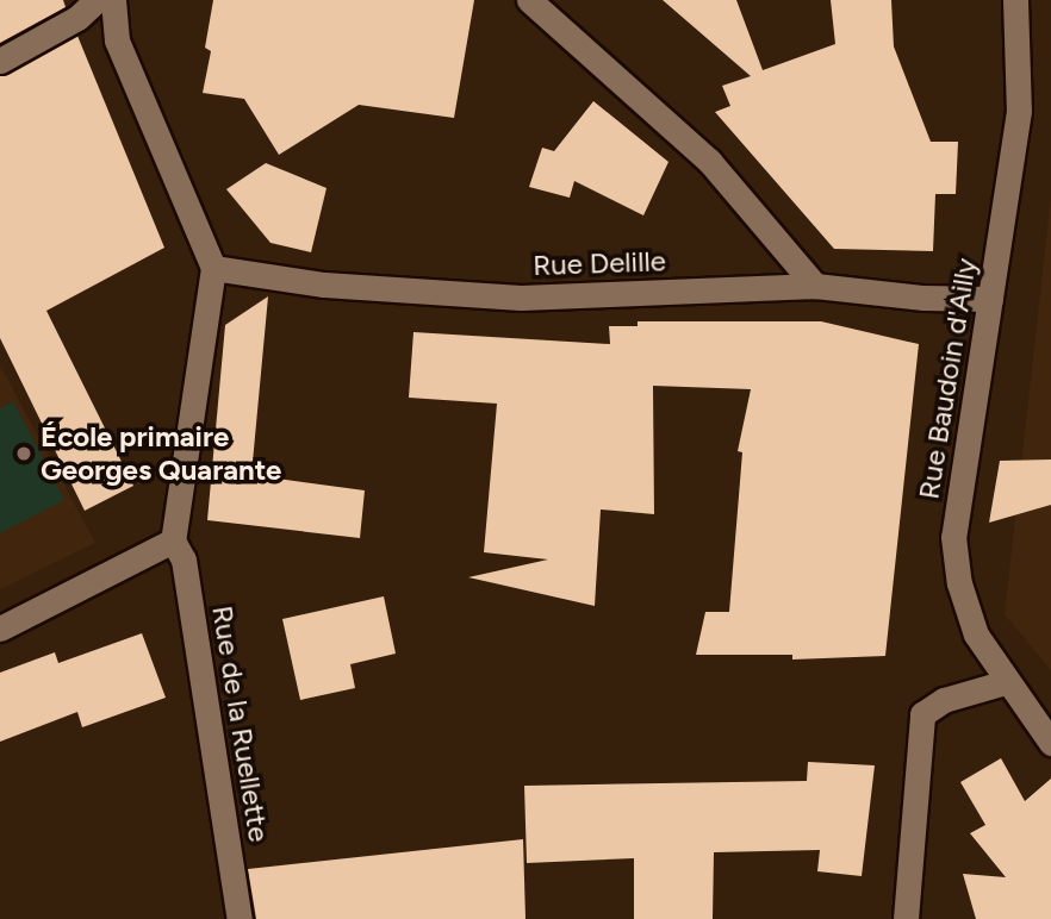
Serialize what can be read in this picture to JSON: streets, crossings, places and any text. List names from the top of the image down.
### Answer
{
  "streets": {
    "street": ["Rue Delille", "Rue Baudoin d'Ailly", "Rue de la Ruellette"]
  },
  "crossings": [
    ["Rue Delille", "Rue Baudoin d'Ailly"]
  ],
  "places": ["École primaire Georges Quarante"]
}
